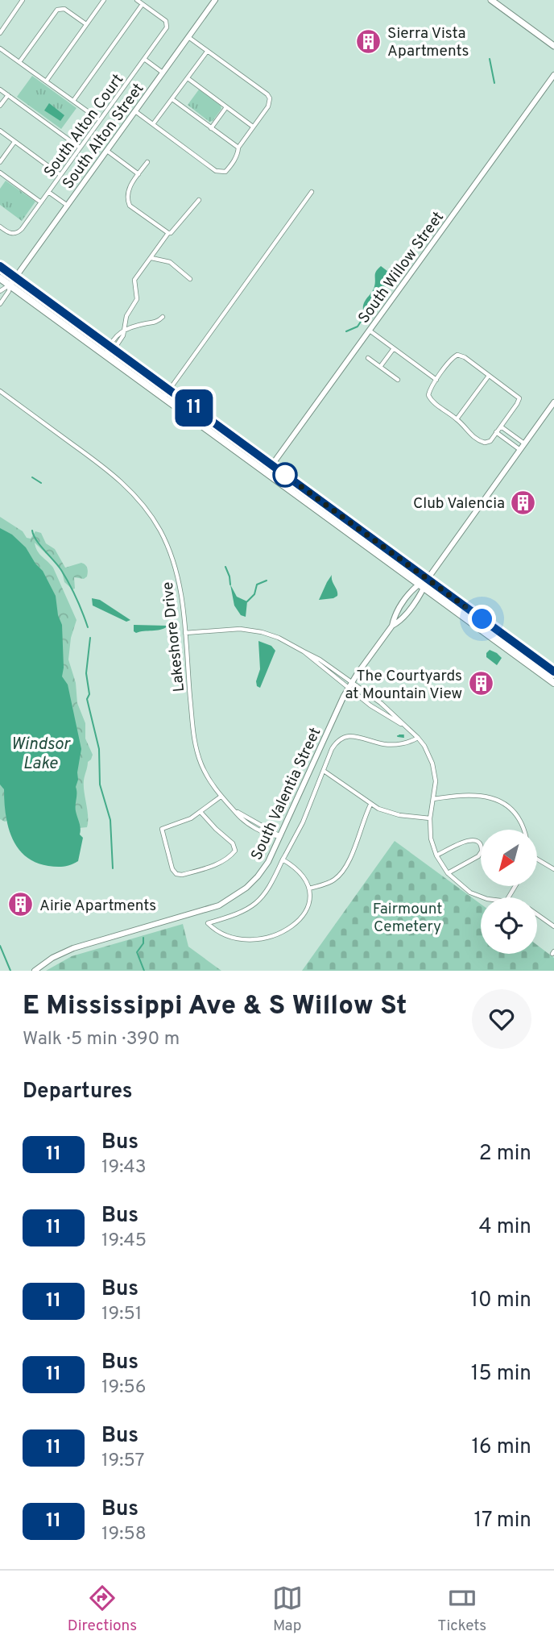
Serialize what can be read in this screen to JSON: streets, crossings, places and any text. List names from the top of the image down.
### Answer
{
  "streets": {
    "street": [
      "South Alton Court",
      "South Alton Street",
      "South Willow Street",
      "Lakeshore Drive",
      "South Valentia Street"
    ]
  },
  "crossings": [
    ["Lakeshore Drive", "South Valentia Street"]
  ],
  "water": ["Windsor Lake"],
  "parks": ["Fairmount Cemetery"],
  "places": {
    "building": [
      "Sierra Vista Apartments",
      "Club Valencia",
      "The Courtyards at Mountain View",
      "Airie Apartments"
    ]
  },
  "lines": ["bus line 11"],
  "north": "bottom left",
  "page": {
    "on_map": "11",
    "heading": [
      ["E Mississippi Ave & S Willow St", "Walk · 5 min · 390 m"],
      "Departures"
    ],
    "list": [
      {
        "mark": "11",
        "name": "Bus",
        "note": "19:43",
        "value": "2 min"
      },
      {
        "mark": "11",
        "name": "Bus",
        "note": "19:45",
        "value": "4 min"
      },
      {
        "mark": "11",
        "name": "Bus",
        "note": "19:51",
        "value": "10 min"
      },
      {
        "mark": "11",
        "name": "Bus",
        "note": "19:56",
        "value": "15 min"
      },
      {
        "mark": "11",
        "name": "Bus",
        "note": "19:57",
        "value": "16 min"
      },
      {
        "mark": "11",
        "name": "Bus",
        "note": "19:58",
        "value": "17 min"
      }
    ],
    "tabs": ["Directions", "Map", "Tickets"]
  }
}
